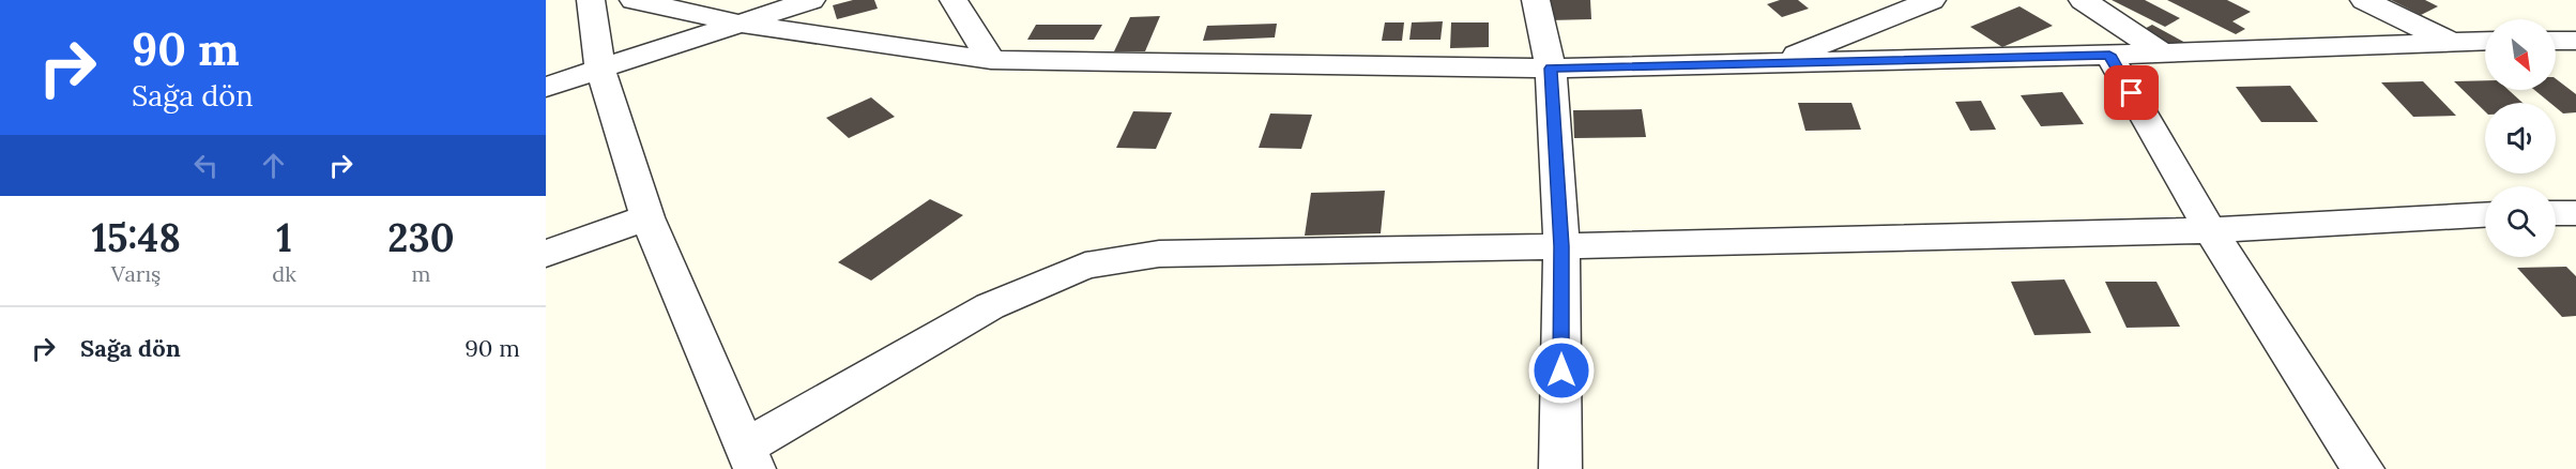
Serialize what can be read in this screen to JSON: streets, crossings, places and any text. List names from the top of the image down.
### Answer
{
  "north": "bottom right",
  "page": {
    "turn": ["90 m", "Sağa dön"],
    "eta": [
      "15:48",
      "Varış",
      "1",
      "dk",
      "230",
      "m"
    ],
    "list": [
      {
        "name": "Sağa dön",
        "value": "90 m"
      }
    ]
  }
}
